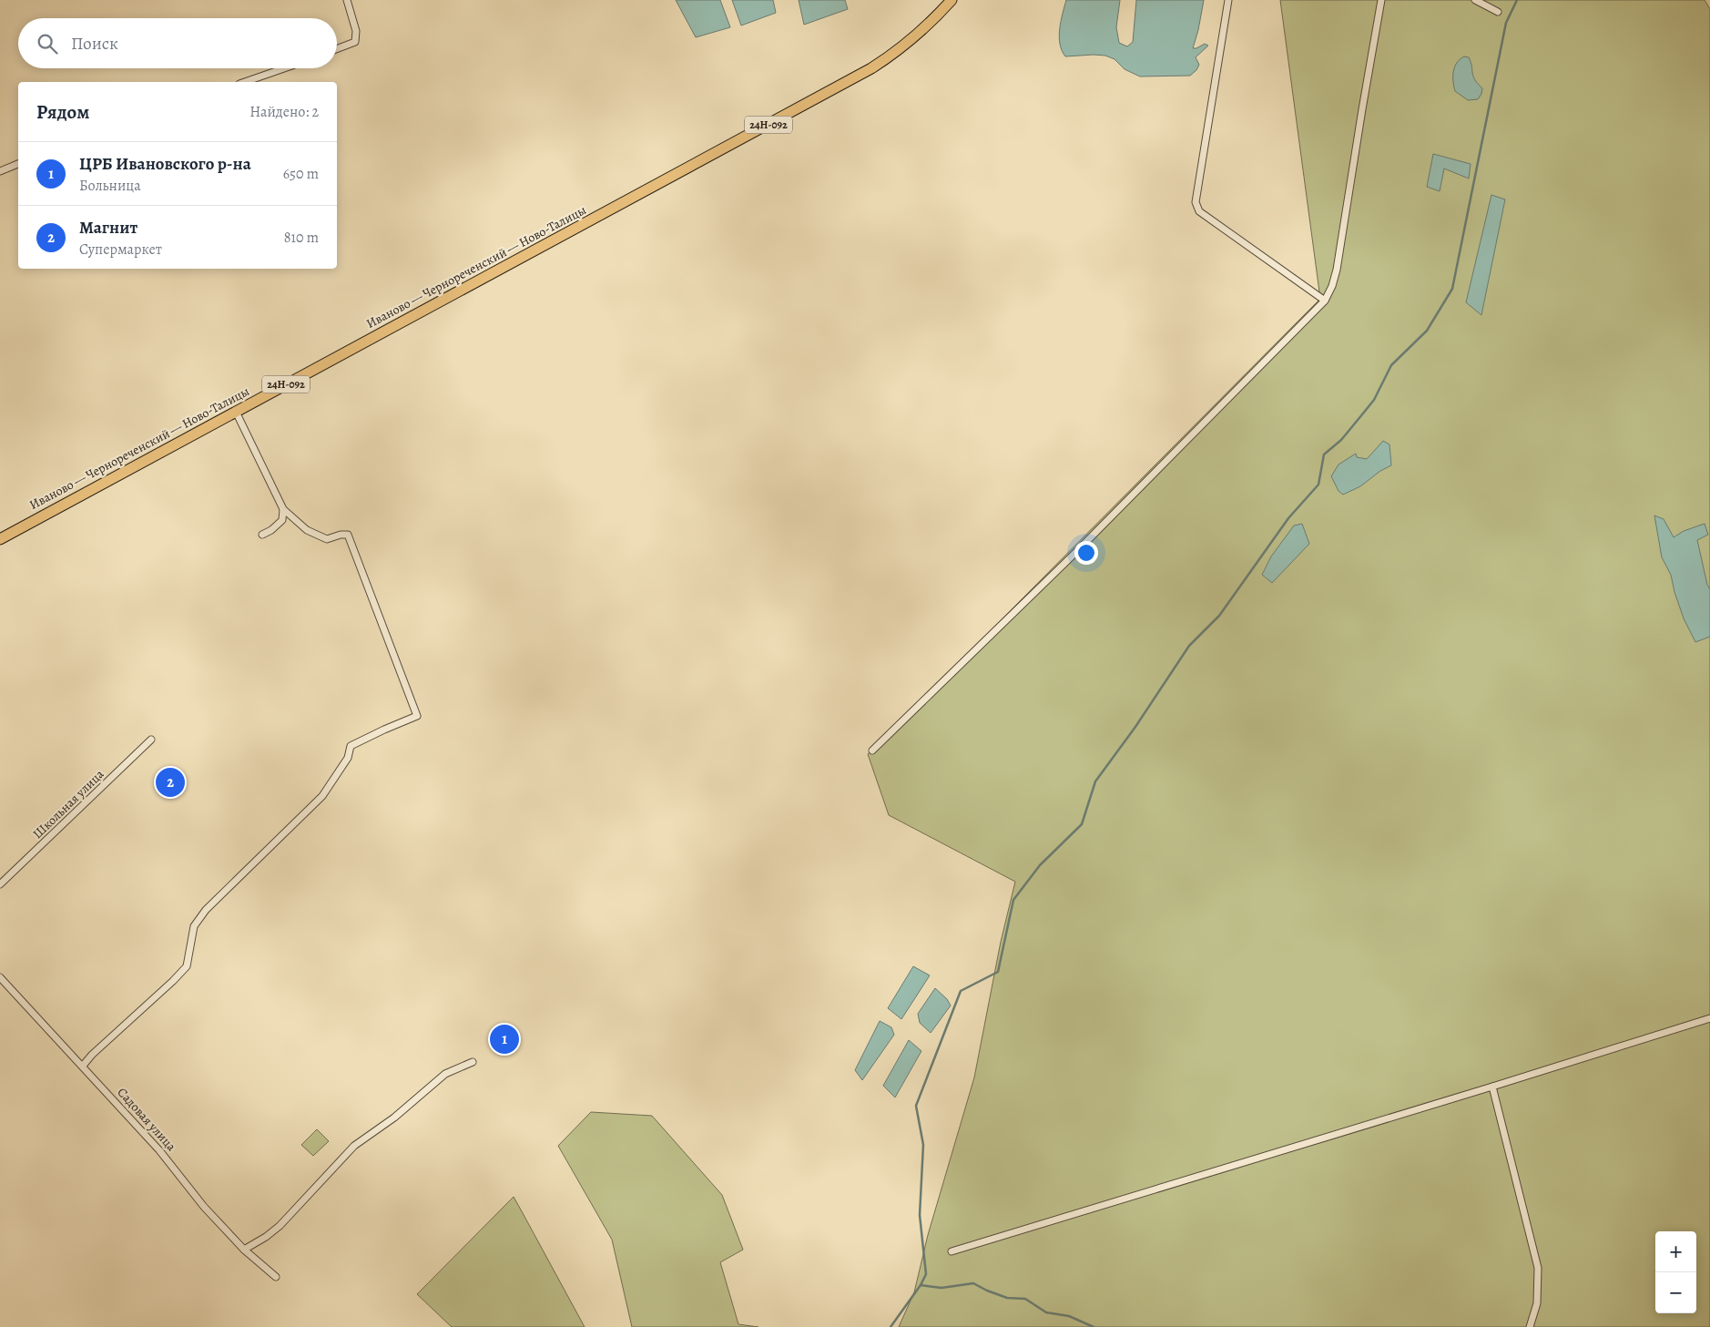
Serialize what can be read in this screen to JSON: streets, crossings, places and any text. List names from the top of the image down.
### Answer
{
  "streets": {
    "main road": ["24Н-092", "Иваново — Чернореченский — Ново-Талицы"],
    "street": ["Школьная улица", "Садовая улица"]
  },
  "page": {
    "search": "Поиск",
    "heading": ["Рядом", "Найдено: 2"],
    "list": [
      {
        "mark": "1",
        "name": "ЦРБ Ивановского р-на",
        "note": "Больница",
        "value": "650 m"
      },
      {
        "mark": "2",
        "name": "Магнит",
        "note": "Супермаркет",
        "value": "810 m"
      }
    ],
    "pins": ["2", "1"],
    "map_buttons": ["+", "−"]
  }
}
